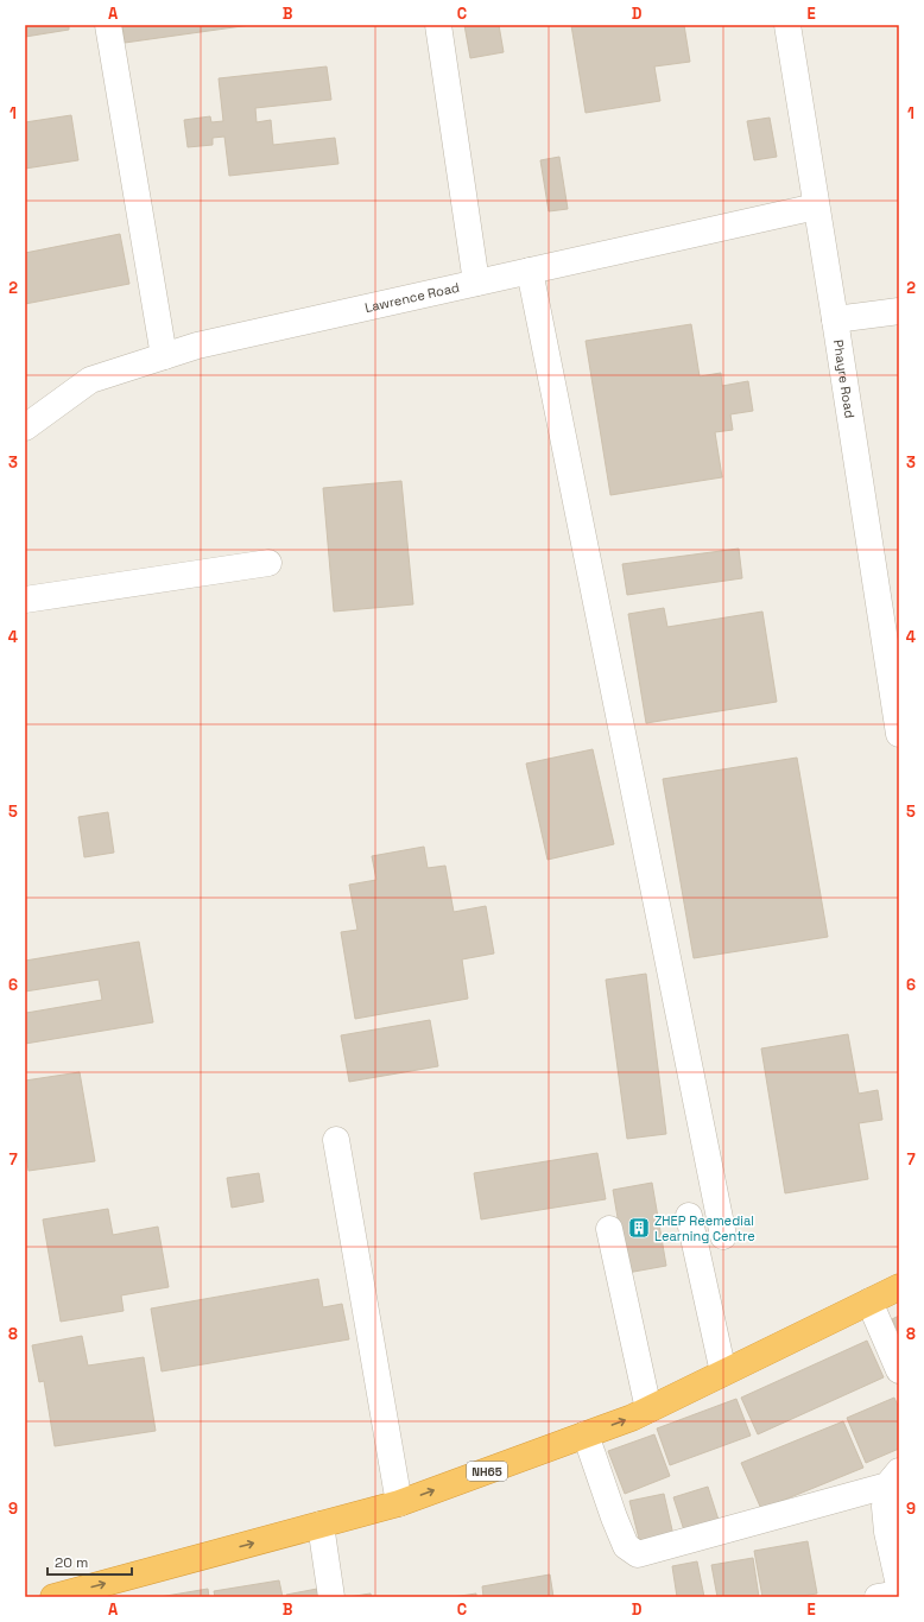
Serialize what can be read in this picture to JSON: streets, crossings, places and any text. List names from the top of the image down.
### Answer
{
  "streets": {
    "highway": ["NH65"],
    "street": ["Lawrence Road", "Phayre Road"]
  },
  "crossings": [
    ["Lawrence Road", "Phayre Road"]
  ],
  "places": {
    "building": ["ZHEP Reemedial Learning Centre"]
  },
  "scale_bar": "20 m",
  "grid": {
    "columns": [
      "A",
      "B",
      "C",
      "D",
      "E"
    ],
    "rows": [
      "1",
      "2",
      "3",
      "4",
      "5",
      "6",
      "7",
      "8",
      "9"
    ]
  }
}
